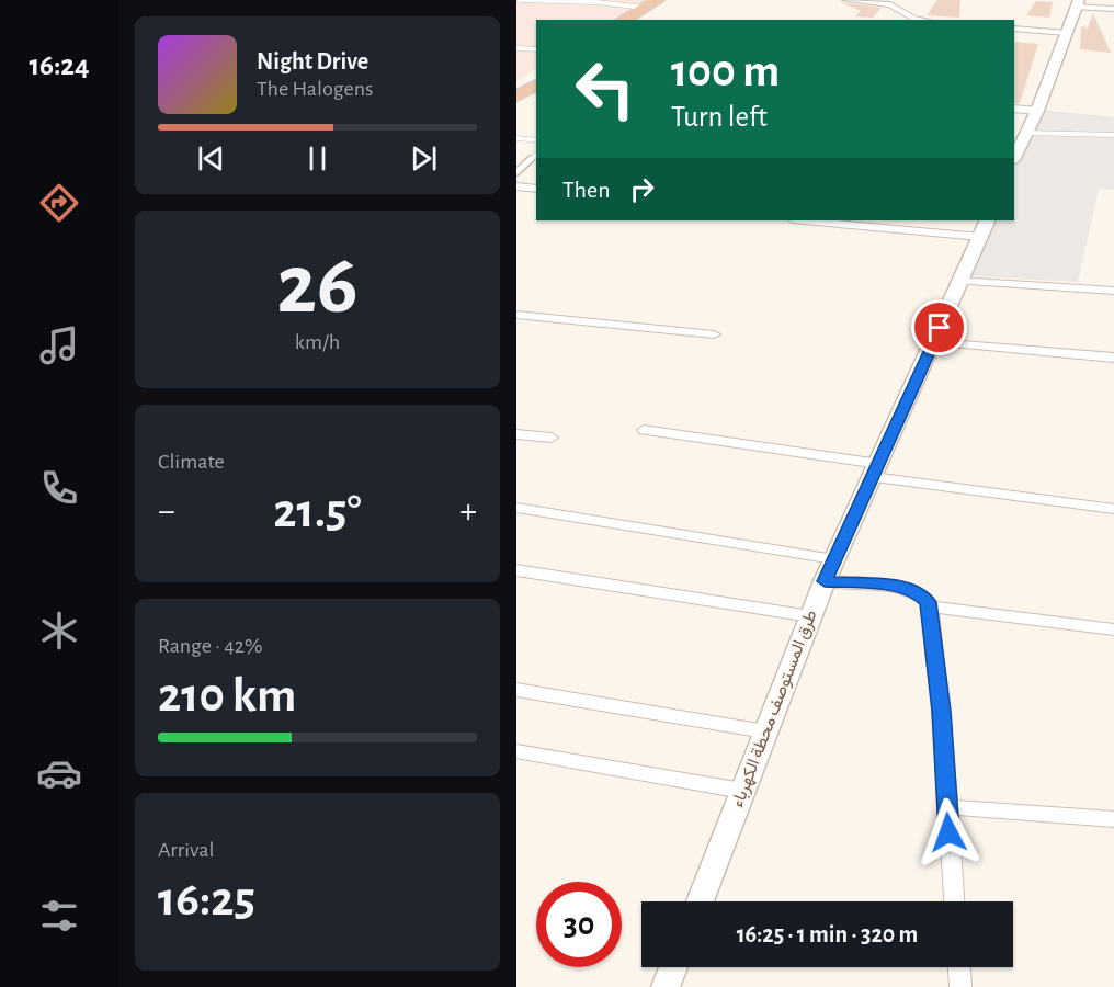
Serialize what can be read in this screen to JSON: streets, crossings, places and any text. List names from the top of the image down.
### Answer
{
  "streets": {
    "street": ["طرق المستوصف محطة الكهرباء"]
  },
  "page": {
    "tabs": "16:24",
    "turn": ["100 m", "Turn left"],
    "song": ["Night Drive", "The Halogens"],
    "then": "Then",
    "tile": [
      ["26", "km/h"],
      "Climate",
      ["Range · 42%", "210 km"],
      ["Arrival", "16:25"]
    ],
    "heat": ["−", "21.5°", "+"],
    "limit": "30",
    "trip": "16:25 · 1 min · 320 m"
  }
}
